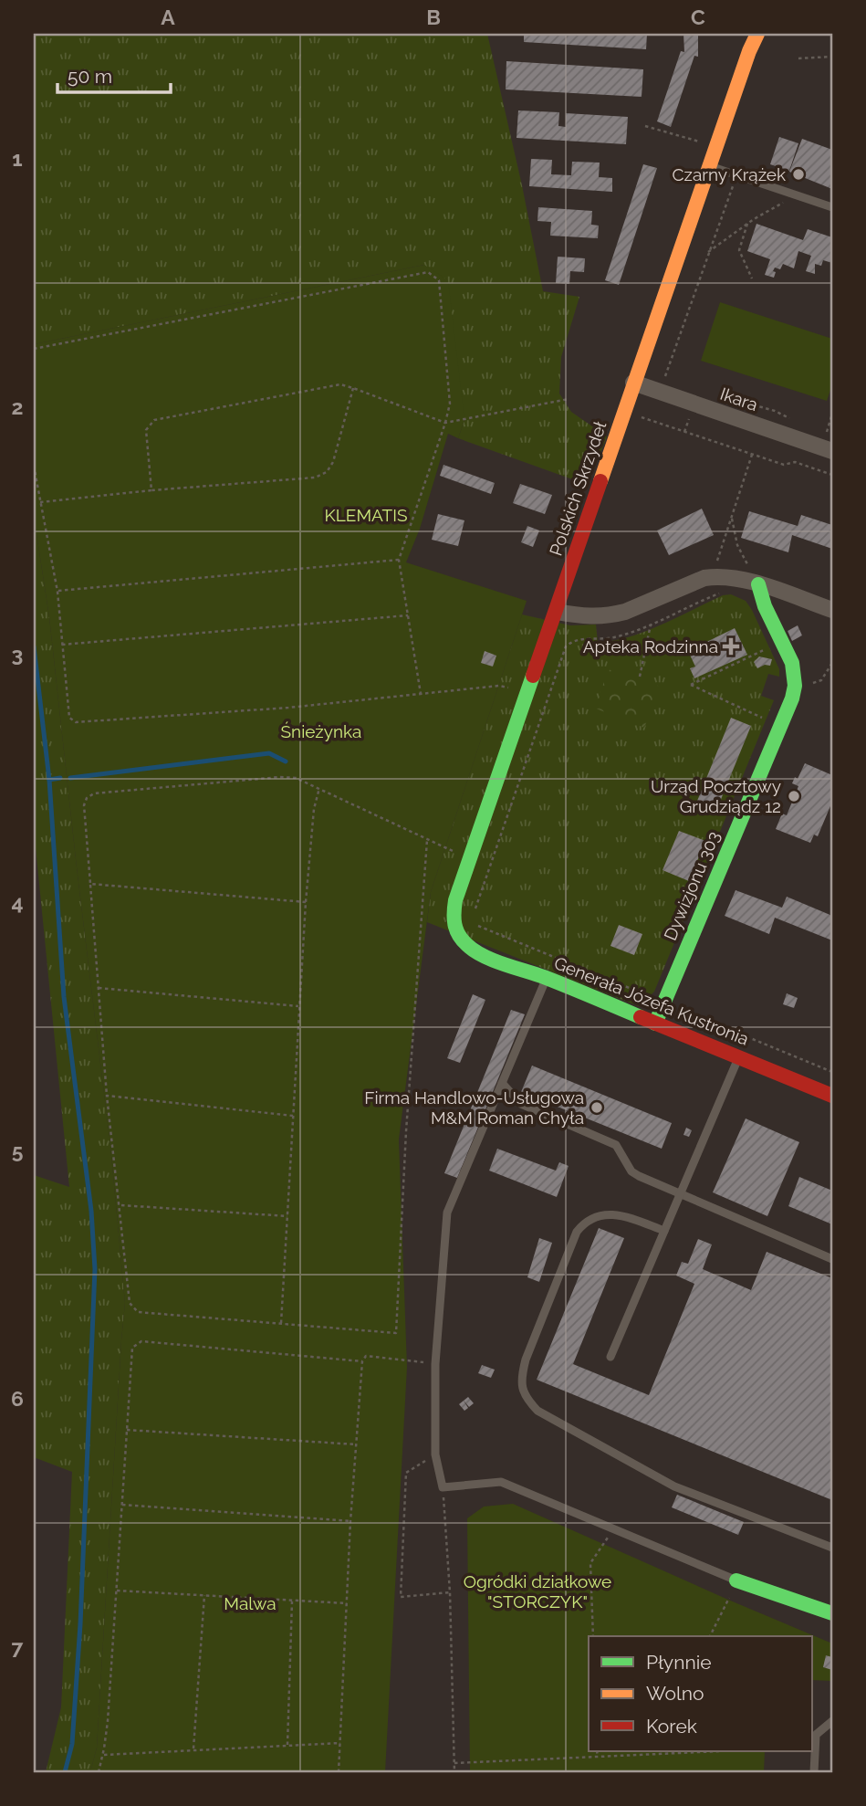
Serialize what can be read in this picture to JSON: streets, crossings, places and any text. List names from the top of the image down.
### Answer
{
  "streets": {
    "street": [
      "Ikara",
      "Polskich Skrzydeł",
      "Dywizjonu 303",
      "Generała Józefa Kustronia"
    ]
  },
  "crossings": [
    ["Ikara", "Polskich Skrzydeł"],
    ["Polskich Skrzydeł", "Generała Józefa Kustronia"],
    ["Dywizjonu 303", "Generała Józefa Kustronia"]
  ],
  "parks": [
    "KLEMATIS",
    "Śnieżynka",
    "Ogródki działkowe \"STORCZYK\"",
    "Malwa"
  ],
  "places": {
    "other": ["Czarny Krążek", "Urząd Pocztowy Grudziądz 12", "Firma Handlowo-Usługowa M&M Roman Chyła"],
    "health": ["Apteka Rodzinna"]
  },
  "legend": ["Płynnie", "Wolno", "Korek"],
  "scale_bar": "50 m",
  "grid": {
    "columns": ["A", "B", "C"],
    "rows": [
      "1",
      "2",
      "3",
      "4",
      "5",
      "6",
      "7"
    ]
  }
}
